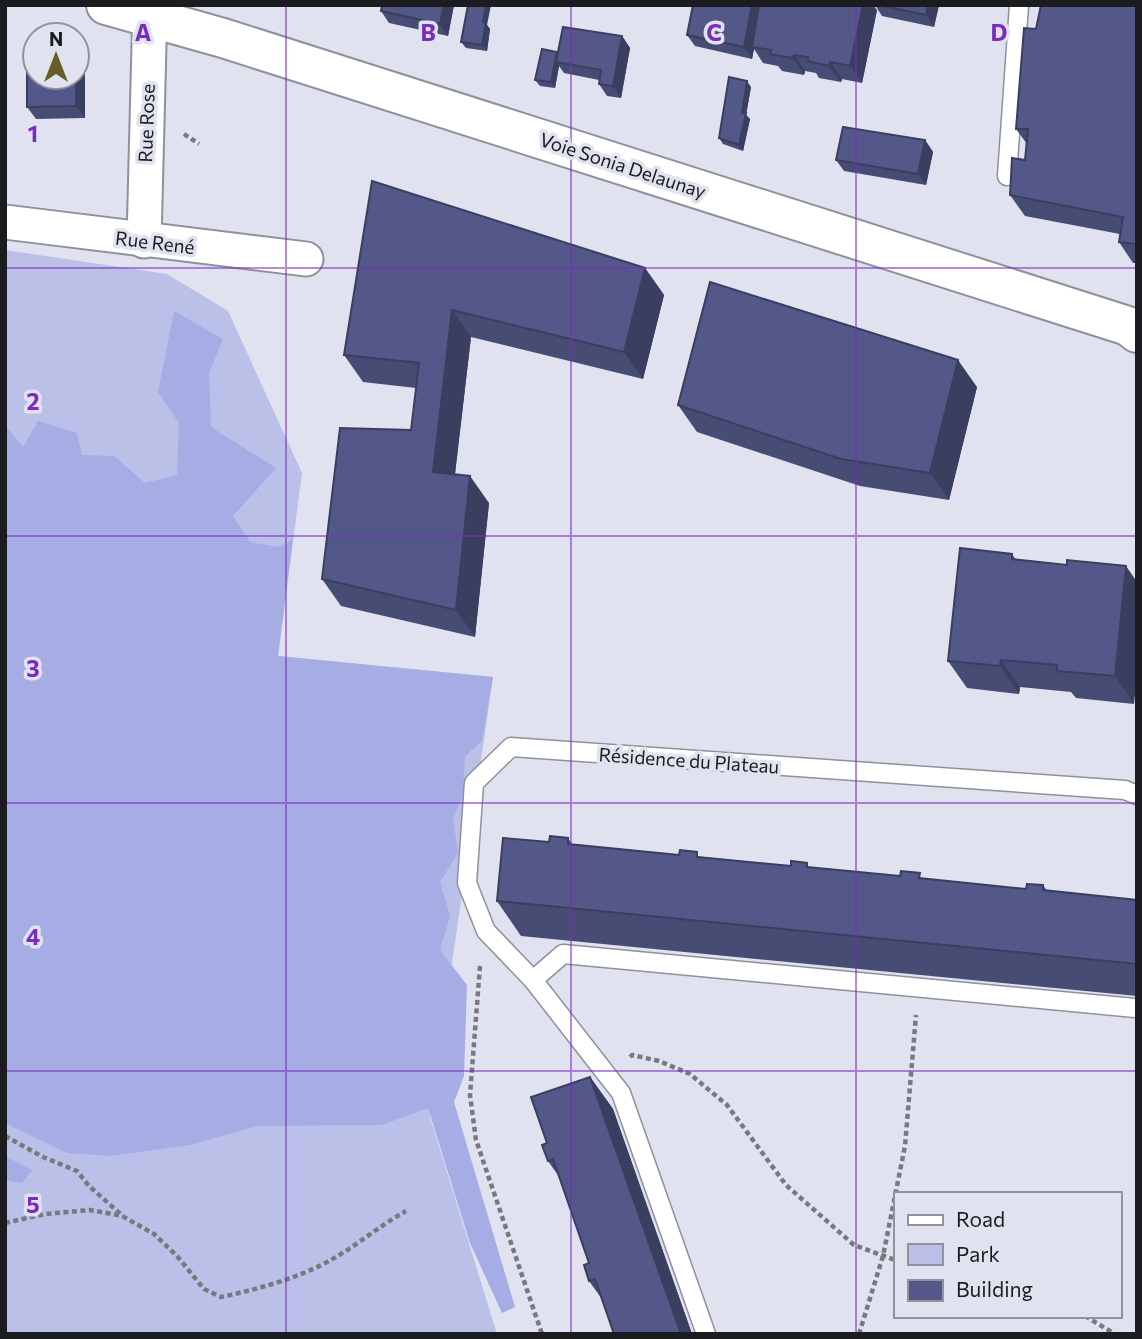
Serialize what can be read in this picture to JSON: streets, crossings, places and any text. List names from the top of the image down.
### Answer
{
  "streets": {
    "main road": ["Voie Sonia Delaunay"],
    "street": ["Rue Rose", "Rue René"],
    "lane": ["Résidence du Plateau"]
  },
  "crossings": [
    ["Rue Rose", "Voie Sonia Delaunay"],
    ["Rue Rose", "Rue René"]
  ],
  "legend": ["Road", "Park", "Building"],
  "north": "top",
  "grid": {
    "columns": [
      "A",
      "B",
      "C",
      "D"
    ],
    "rows": [
      "1",
      "2",
      "3",
      "4",
      "5"
    ]
  }
}
